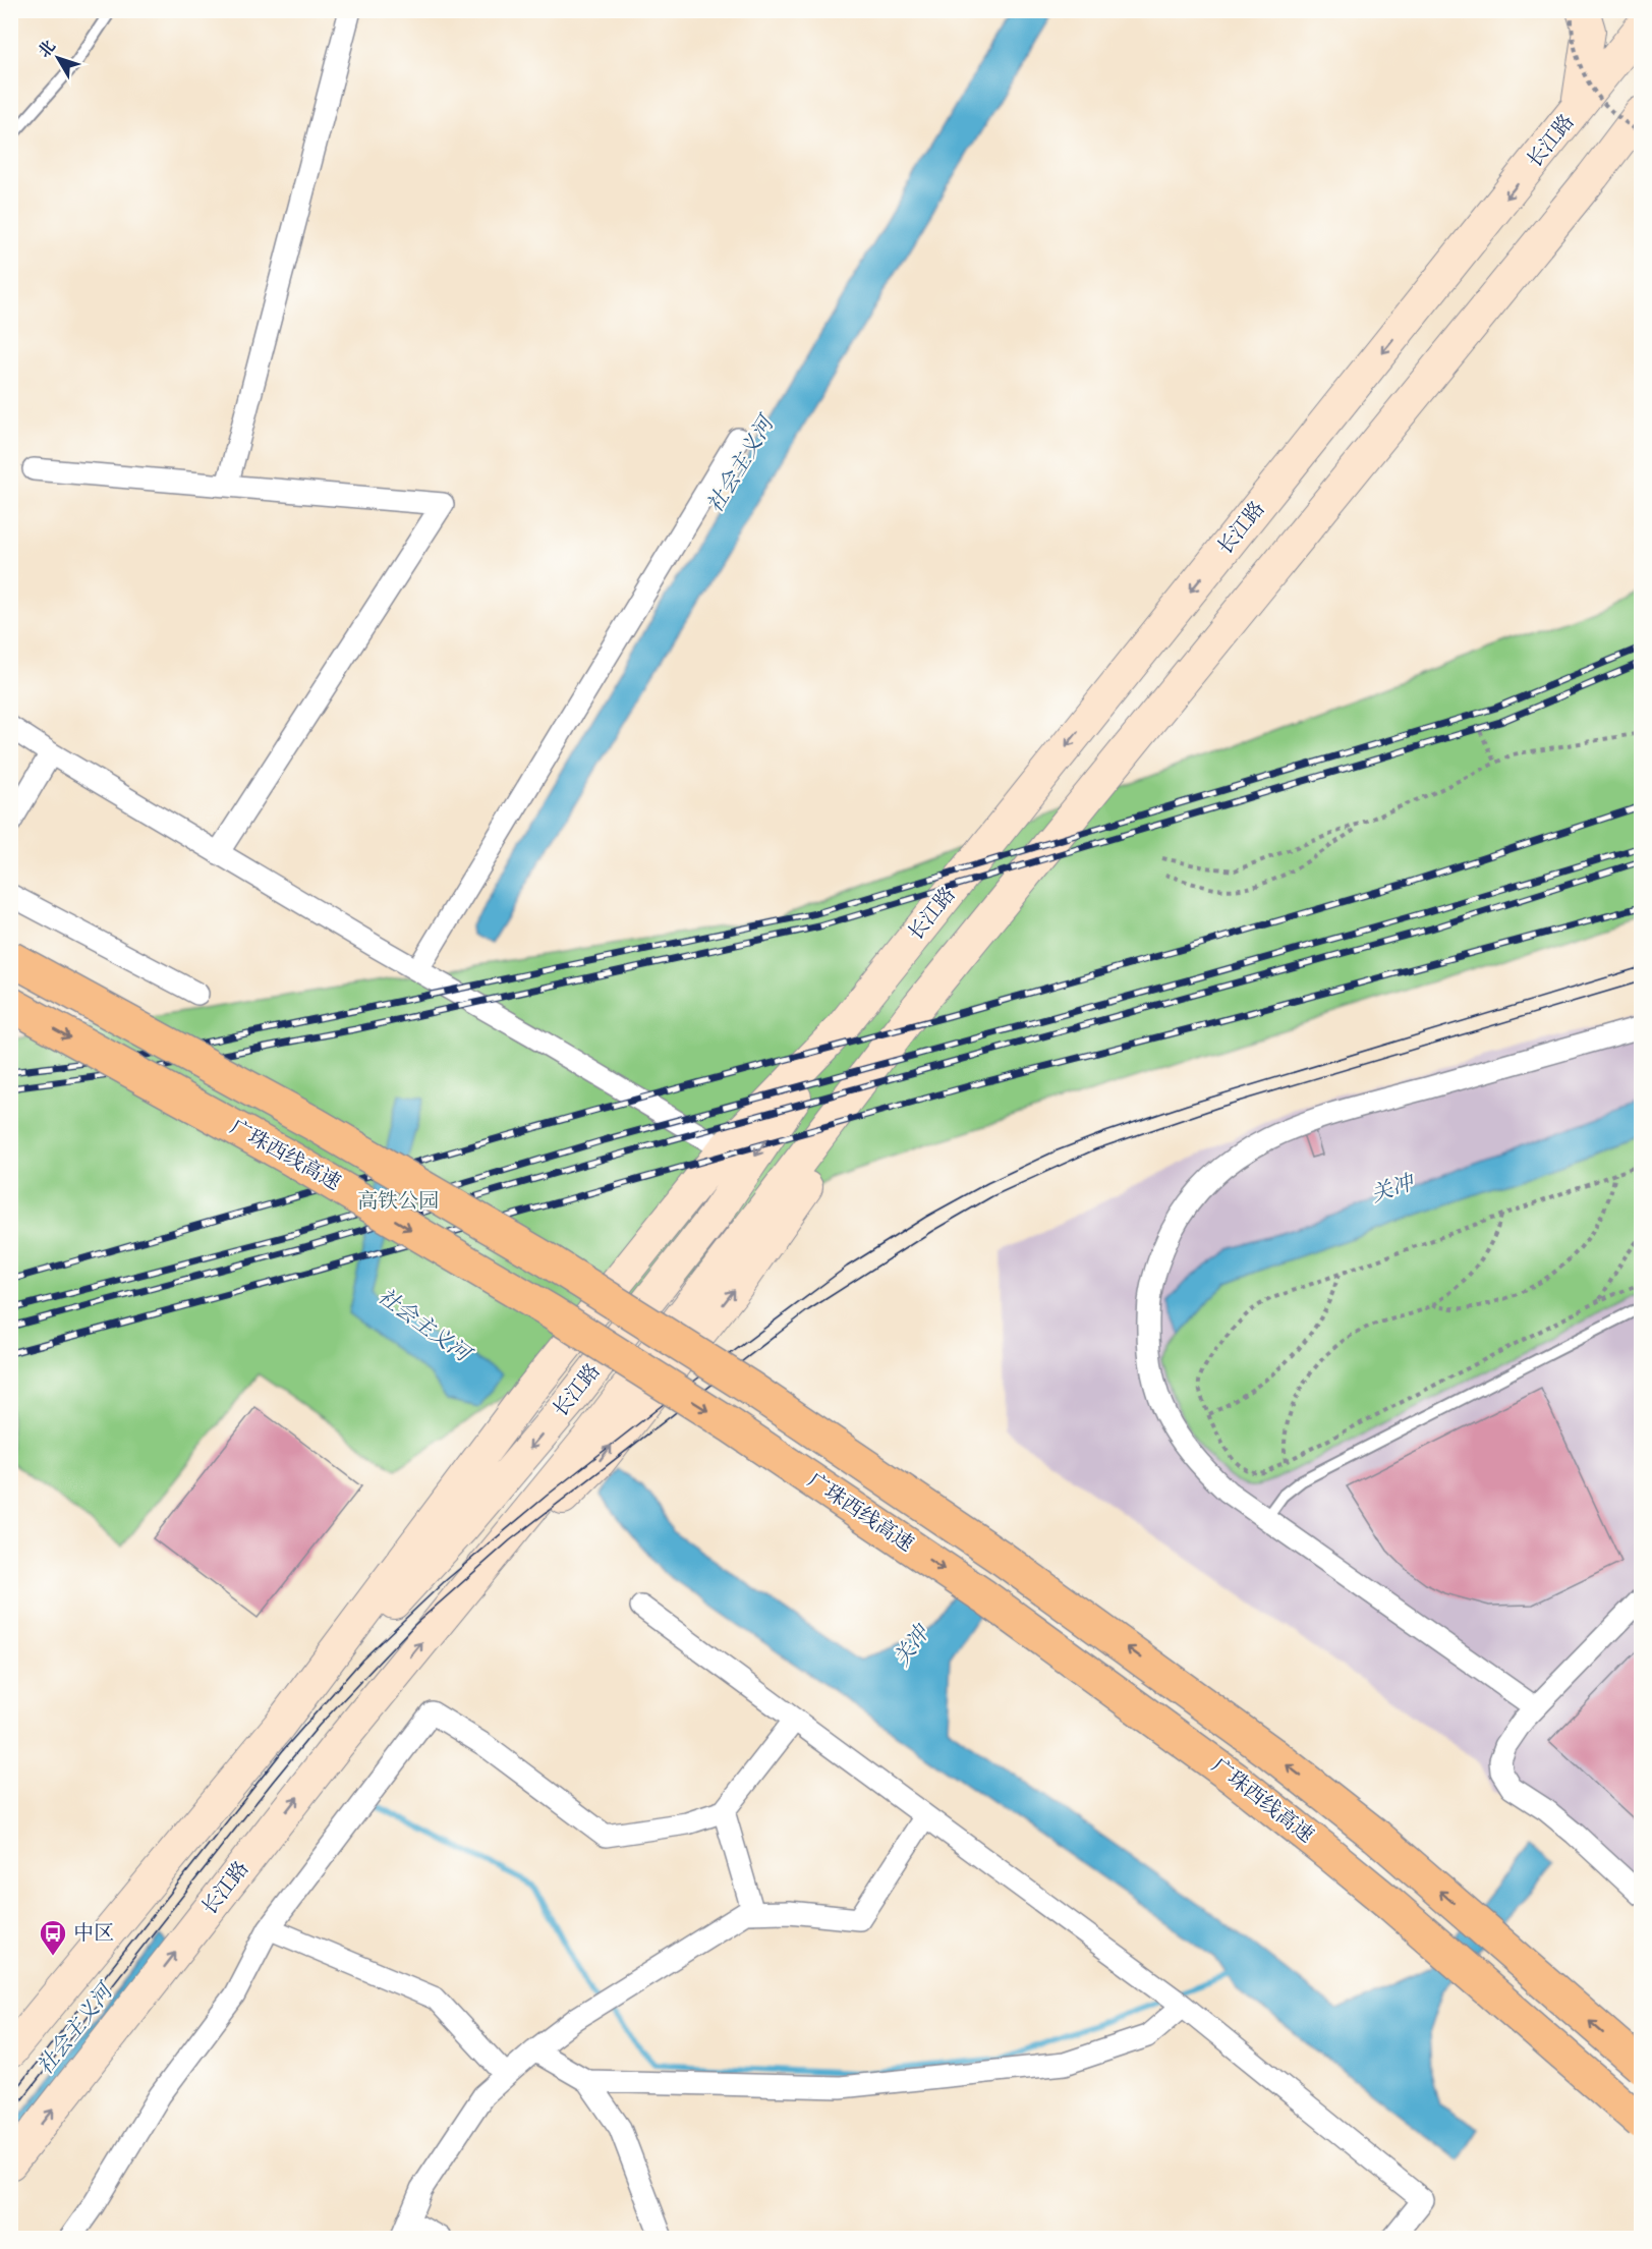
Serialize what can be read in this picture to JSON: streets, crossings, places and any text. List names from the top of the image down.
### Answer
{
  "streets": {
    "highway": ["广珠西线高速"],
    "main road": ["长江路"]
  },
  "water": ["社会主义河", "关冲"],
  "parks": ["高铁公园"],
  "places": {
    "bus stop": ["中区"]
  },
  "north": "top left"
}
